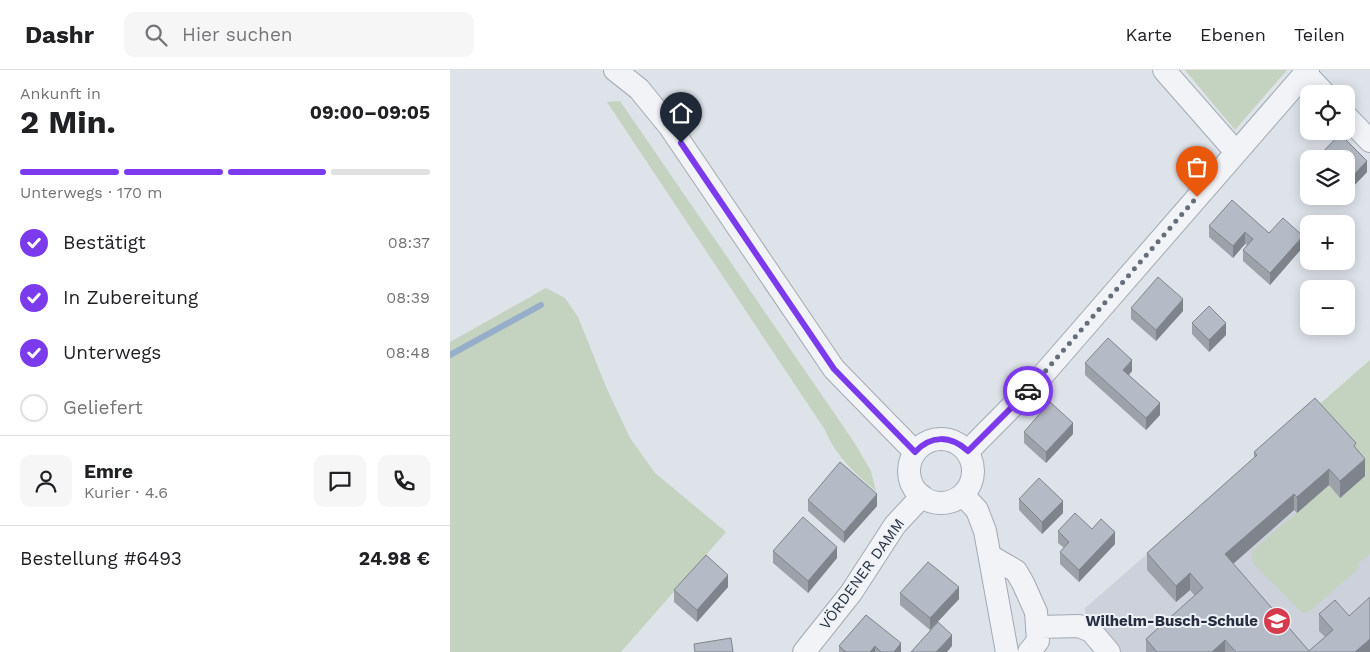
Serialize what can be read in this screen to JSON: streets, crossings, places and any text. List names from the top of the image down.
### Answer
{
  "streets": {
    "street": ["VÖRDENER DAMM"]
  },
  "places": {
    "school or university": ["Wilhelm-Busch-Schule"]
  },
  "page": {
    "header": "Dashr",
    "search": "Hier suchen",
    "nav": ["Karte", "Ebenen", "Teilen"],
    "heading": ["2 Min.", "Ankunft in", "09:00–09:05"],
    "panel": [
      "Emre",
      "Kurier · 4.6",
      "Bestellung #6493",
      "24.98 €"
    ],
    "map_buttons": ["+", "−"],
    "bar": "Unterwegs · 170 m",
    "list": [
      ["Bestätigt", "08:37"],
      ["In Zubereitung", "08:39"],
      ["Unterwegs", "08:48"],
      "Geliefert"
    ]
  }
}
